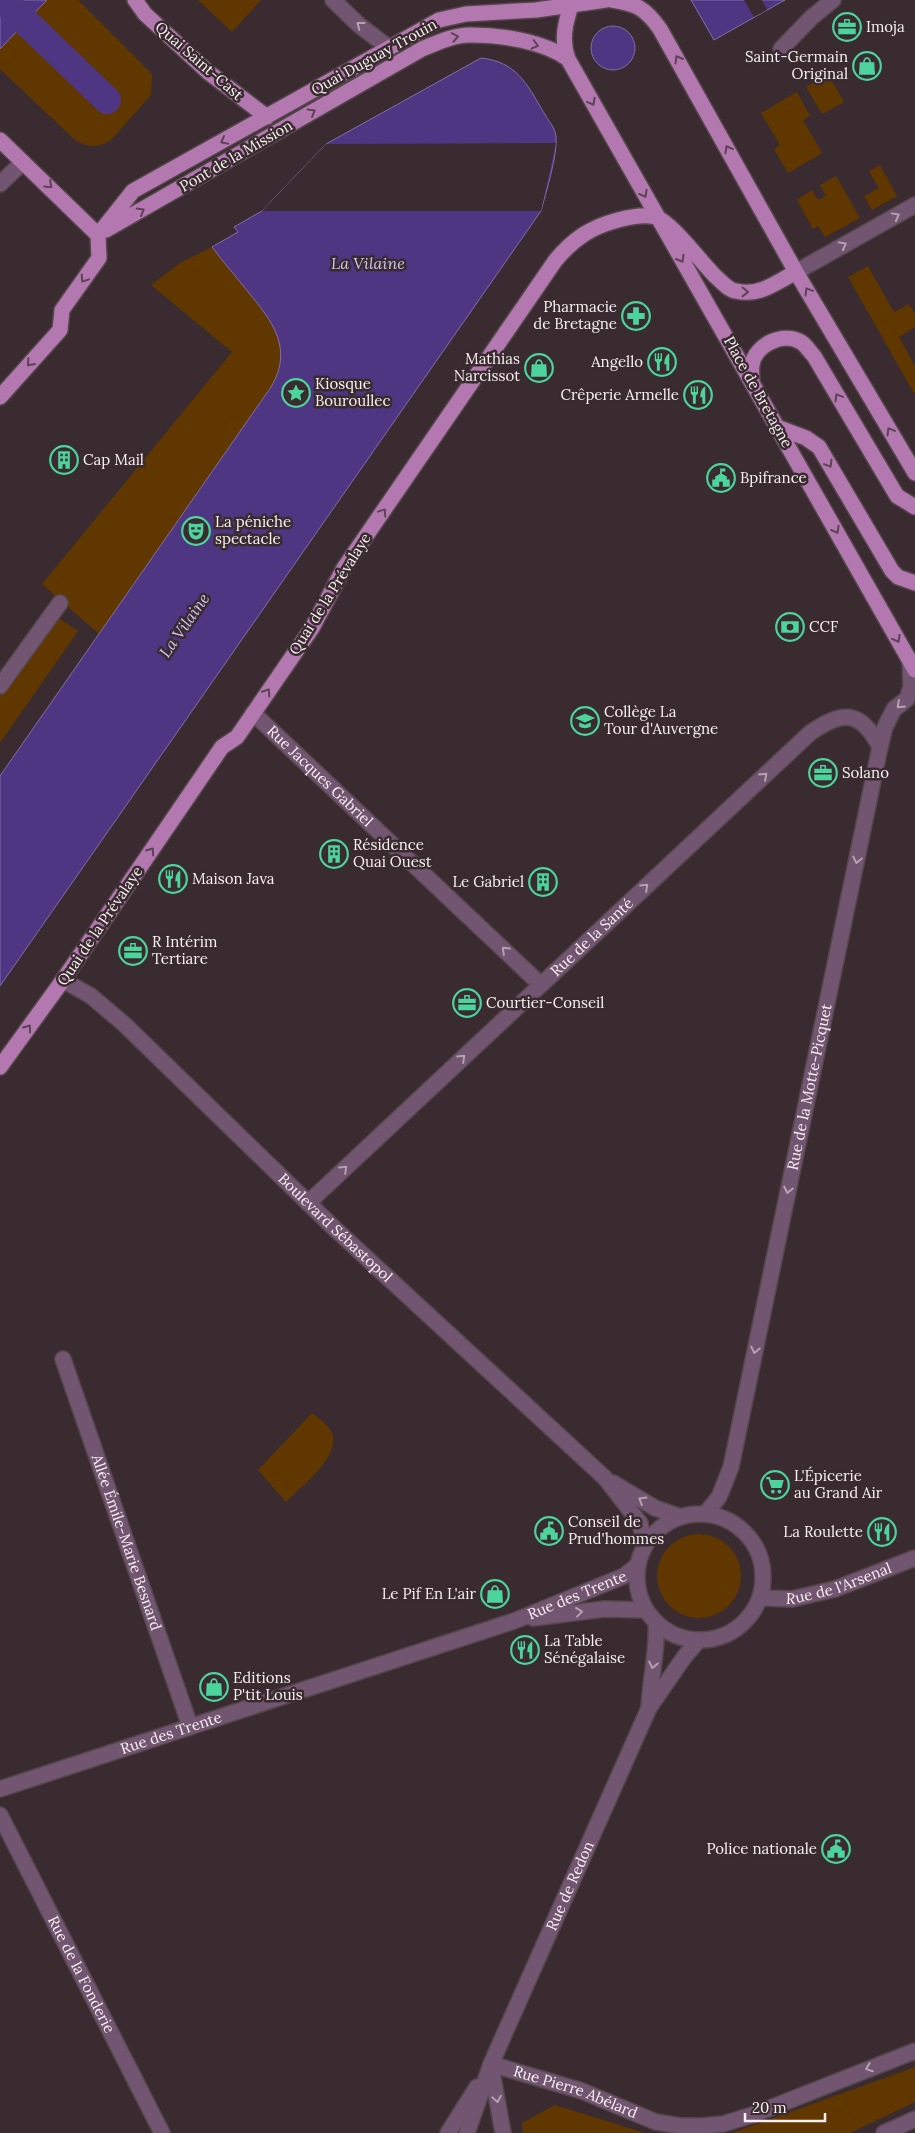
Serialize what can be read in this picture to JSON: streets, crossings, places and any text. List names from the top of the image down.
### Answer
{
  "streets": {
    "main road": [
      "Quai Duguay Trouin",
      "Quai Saint-Cast",
      "Pont de la Mission",
      "Place de Bretagne",
      "Quai de la Prévalaye"
    ],
    "street": [
      "Rue Jacques Gabriel",
      "Rue de la Santé",
      "Rue de la Motte-Picquet",
      "Boulevard Sébastopol",
      "Allée Émile-Marie Besnard",
      "Rue de l'Arsenal",
      "Rue des Trente",
      "Rue de Redon",
      "Rue de la Fonderie",
      "Rue Pierre Abélard"
    ]
  },
  "crossings": [
    ["Quai Duguay Trouin", "Quai Saint-Cast"],
    ["Quai Duguay Trouin", "Pont de la Mission"],
    ["Quai Saint-Cast", "Pont de la Mission"],
    ["Pont de la Mission", "Place de Bretagne"],
    ["Place de Bretagne", "Quai de la Prévalaye"],
    ["Place de Bretagne", "Rue de la Motte-Picquet"],
    ["Quai de la Prévalaye", "Rue Jacques Gabriel"],
    ["Quai de la Prévalaye", "Boulevard Sébastopol"],
    ["Rue Jacques Gabriel", "Rue de la Santé"],
    ["Rue de la Santé", "Rue de la Motte-Picquet"],
    ["Rue de la Santé", "Boulevard Sébastopol"],
    ["Rue de la Motte-Picquet", "Boulevard Sébastopol"],
    ["Rue de la Motte-Picquet", "Rue de l'Arsenal"],
    ["Rue de la Motte-Picquet", "Rue des Trente"],
    ["Rue de la Motte-Picquet", "Rue de Redon"],
    ["Boulevard Sébastopol", "Rue de l'Arsenal"],
    ["Boulevard Sébastopol", "Rue des Trente"],
    ["Boulevard Sébastopol", "Rue de Redon"],
    ["Allée Émile-Marie Besnard", "Rue des Trente"],
    ["Rue de l'Arsenal", "Rue des Trente"],
    ["Rue de l'Arsenal", "Rue de Redon"],
    ["Rue des Trente", "Rue de Redon"],
    ["Rue de Redon", "Rue Pierre Abélard"]
  ],
  "one_way": [
    "Quai de la Prévalaye",
    "Rue Jacques Gabriel",
    "Rue de la Santé",
    "Rue de la Motte-Picquet",
    "Rue Pierre Abélard"
  ],
  "water": ["La Vilaine"],
  "places": {
    "office": [
      "Imoja",
      "Solano",
      "R Intérim Tertiare",
      "Courtier-Conseil"
    ],
    "shop": [
      "Saint-Germain Original",
      "Mathias Narcissot",
      "Le Pif En L'air",
      "Editions P'tit Louis"
    ],
    "pharmacy": ["Pharmacie de Bretagne"],
    "restaurant": [
      "Angello",
      "Crêperie Armelle",
      "Maison Java",
      "La Roulette",
      "La Table Sénégalaise"
    ],
    "place": ["Kiosque Bouroullec"],
    "building": ["Cap Mail", "Résidence Quai Ouest", "Le Gabriel"],
    "public building": ["Bpifrance", "Conseil de Prud'hommes", "Police nationale"],
    "theatre": ["La péniche spectacle"],
    "bank": ["CCF"],
    "school or university": ["Collège La Tour d'Auvergne"],
    "supermarket": ["L'Épicerie au Grand Air"]
  },
  "scale_bar": "20 m"
}
